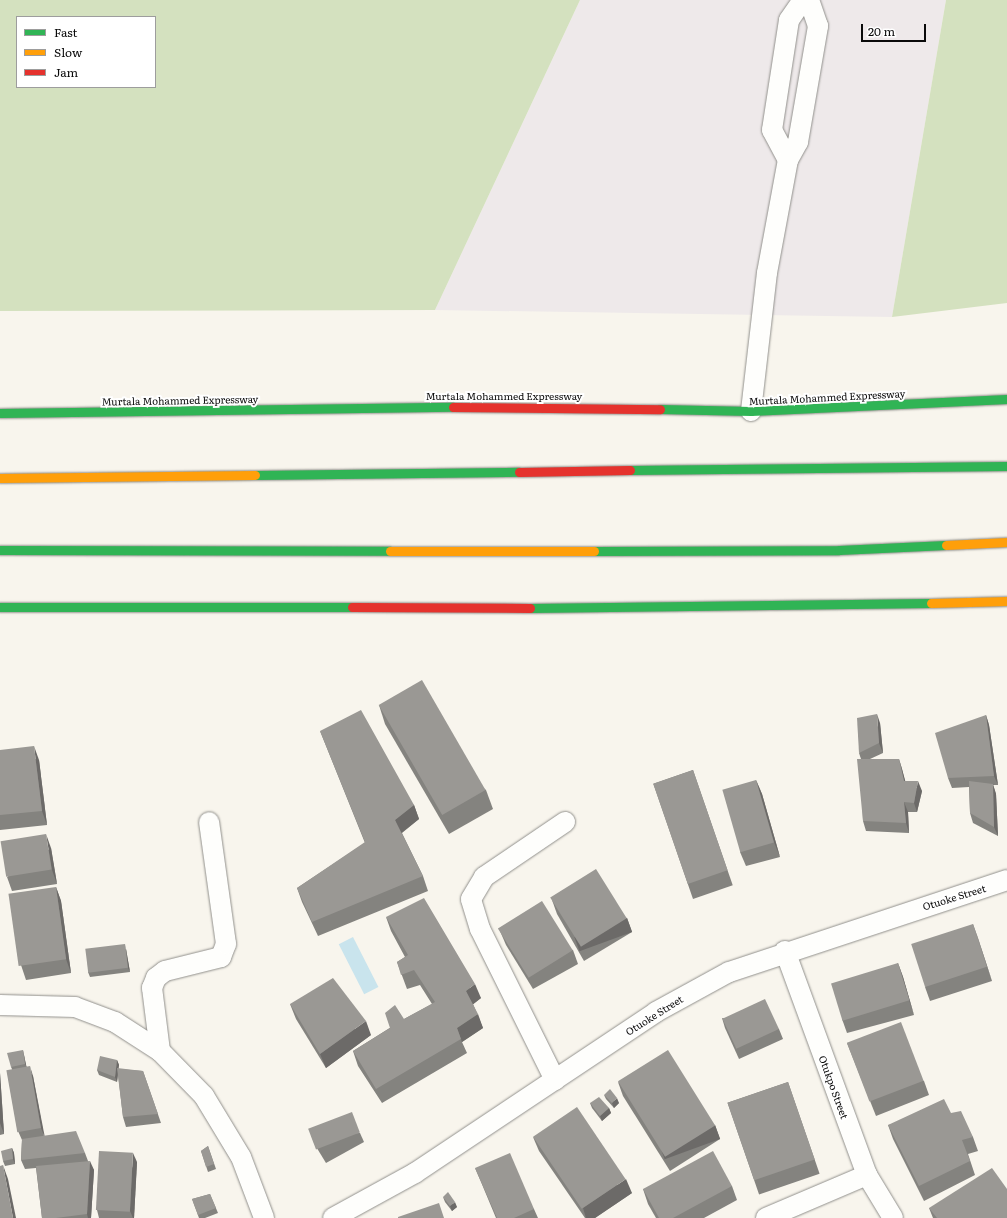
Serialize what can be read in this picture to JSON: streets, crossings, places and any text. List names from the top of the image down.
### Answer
{
  "streets": {
    "highway": ["Murtala Mohammed Expressway"],
    "street": ["Otuoke Street", "Otukpo Street"]
  },
  "crossings": [
    ["Otuoke Street", "Otukpo Street"]
  ],
  "legend": ["Fast", "Slow", "Jam"],
  "scale_bar": "20 m"
}
